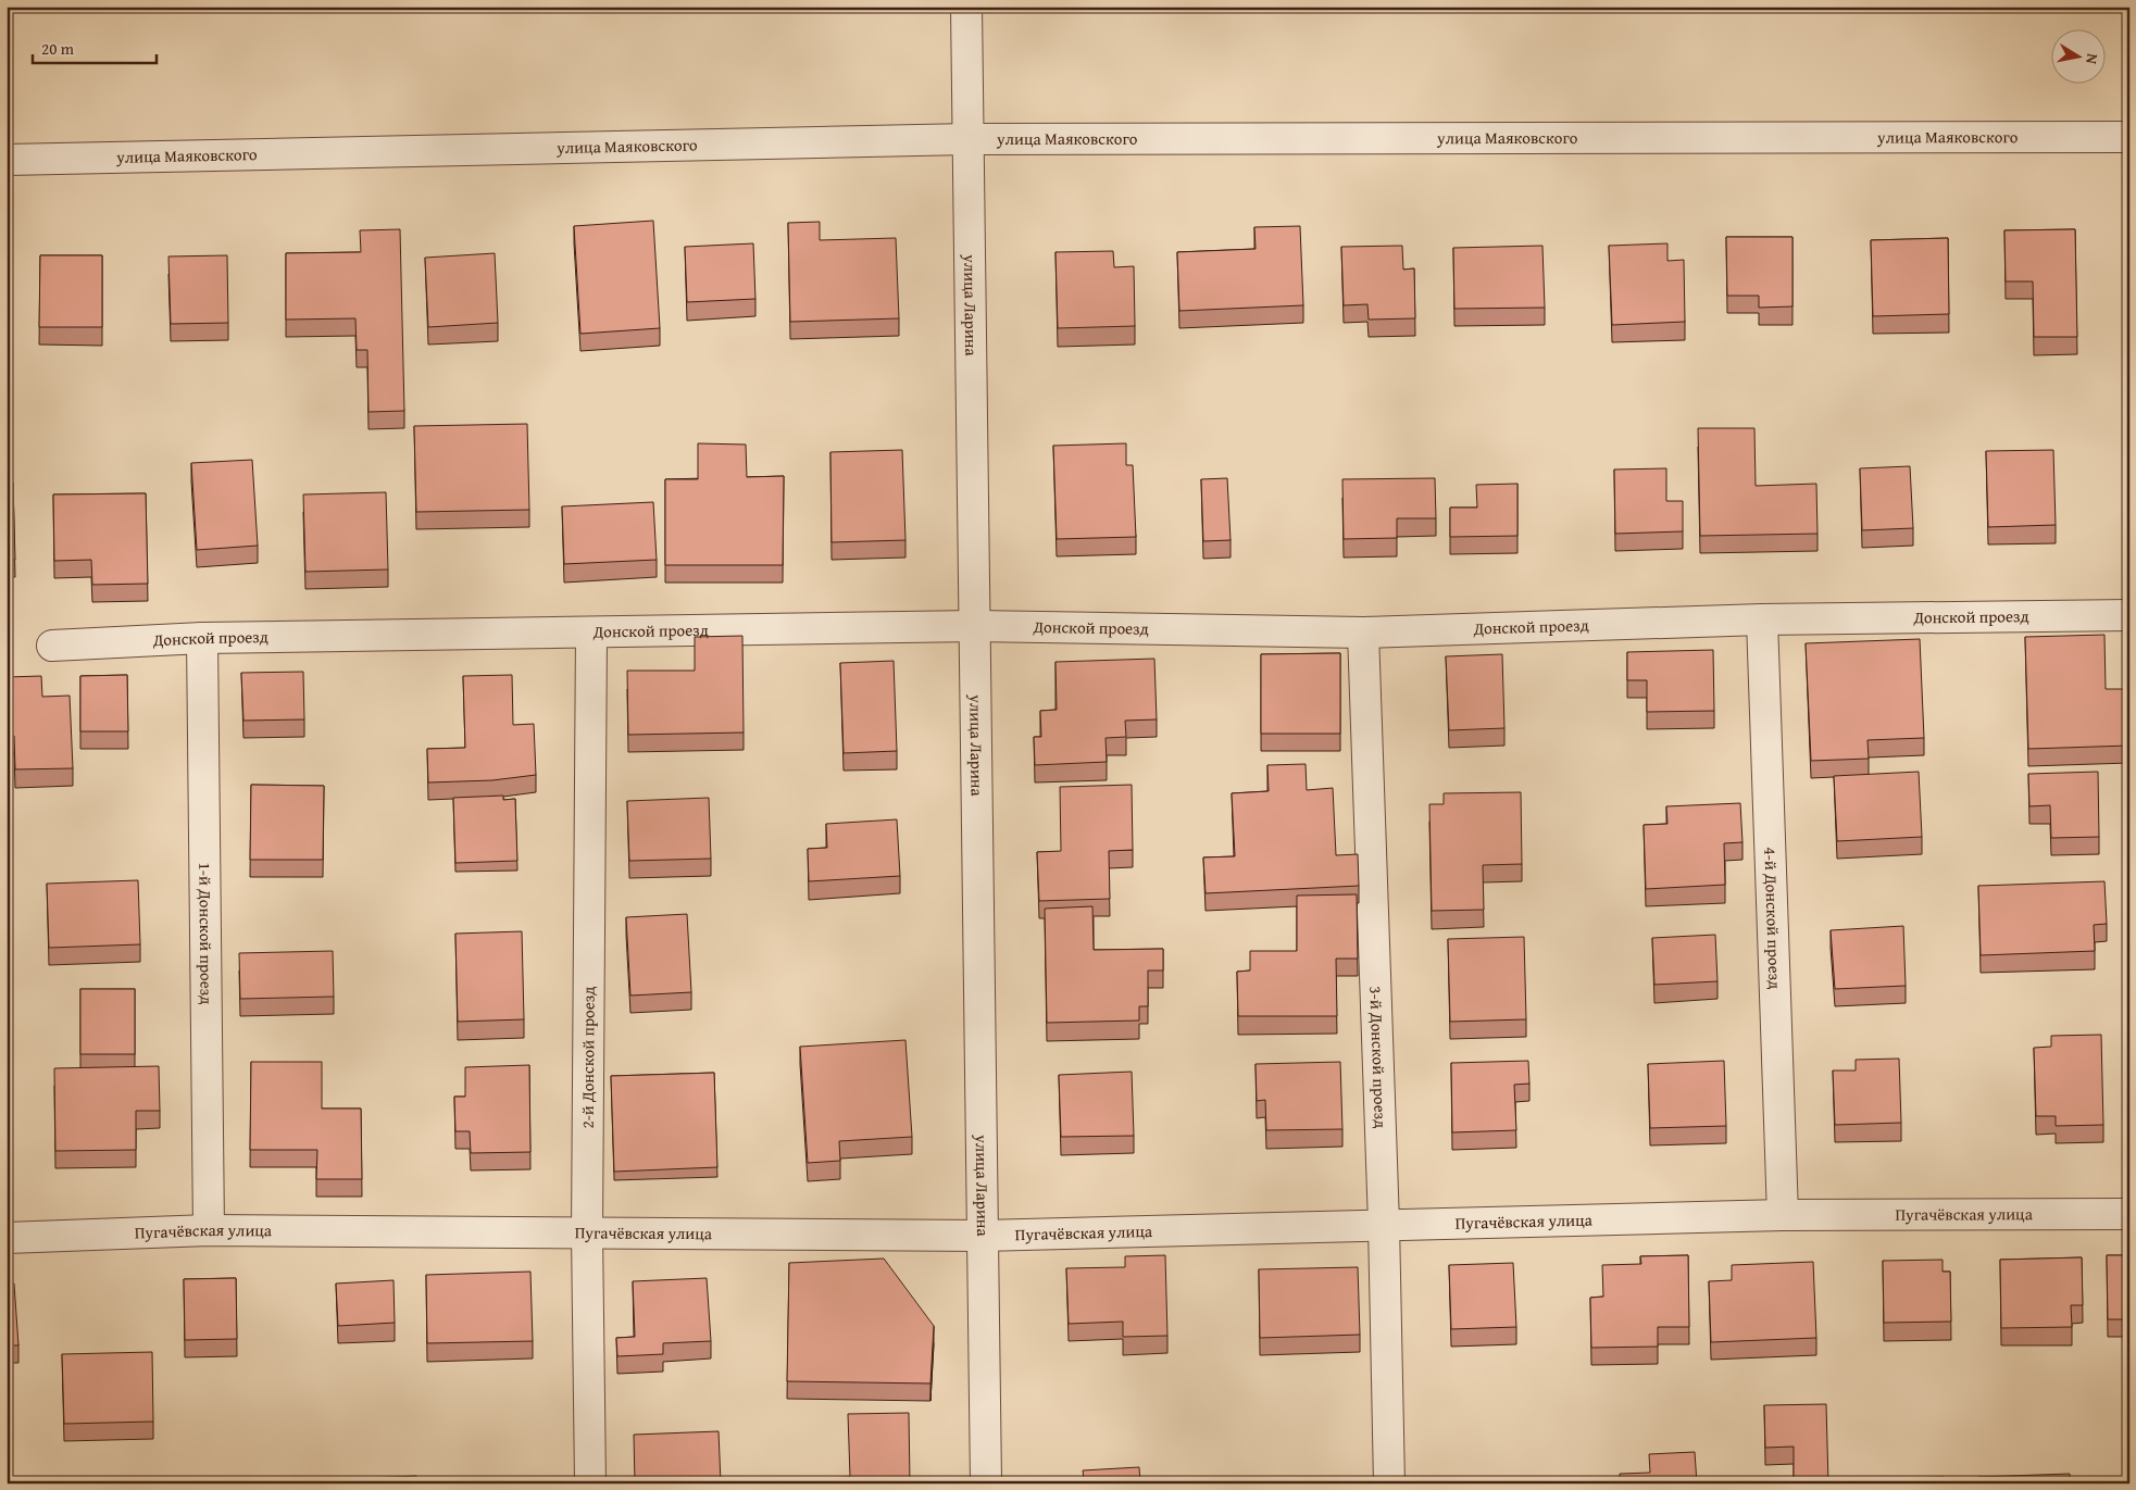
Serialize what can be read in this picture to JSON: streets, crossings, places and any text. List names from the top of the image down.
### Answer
{
  "streets": {
    "street": [
      "улица Маяковского",
      "улица Ларина",
      "Донской проезд",
      "4-й Донской проезд",
      "1-й Донской проезд",
      "2-й Донской проезд",
      "3-й Донской проезд",
      "Пугачёвская улица"
    ]
  },
  "crossings": [
    ["улица Маяковского", "улица Ларина"],
    ["улица Ларина", "Донской проезд"],
    ["улица Ларина", "Пугачёвская улица"],
    ["Донской проезд", "4-й Донской проезд"],
    ["Донской проезд", "1-й Донской проезд"],
    ["Донской проезд", "2-й Донской проезд"],
    ["Донской проезд", "3-й Донской проезд"],
    ["4-й Донской проезд", "Пугачёвская улица"],
    ["1-й Донской проезд", "Пугачёвская улица"],
    ["2-й Донской проезд", "Пугачёвская улица"],
    ["3-й Донской проезд", "Пугачёвская улица"]
  ],
  "scale_bar": "20 m",
  "north": "right"
}
